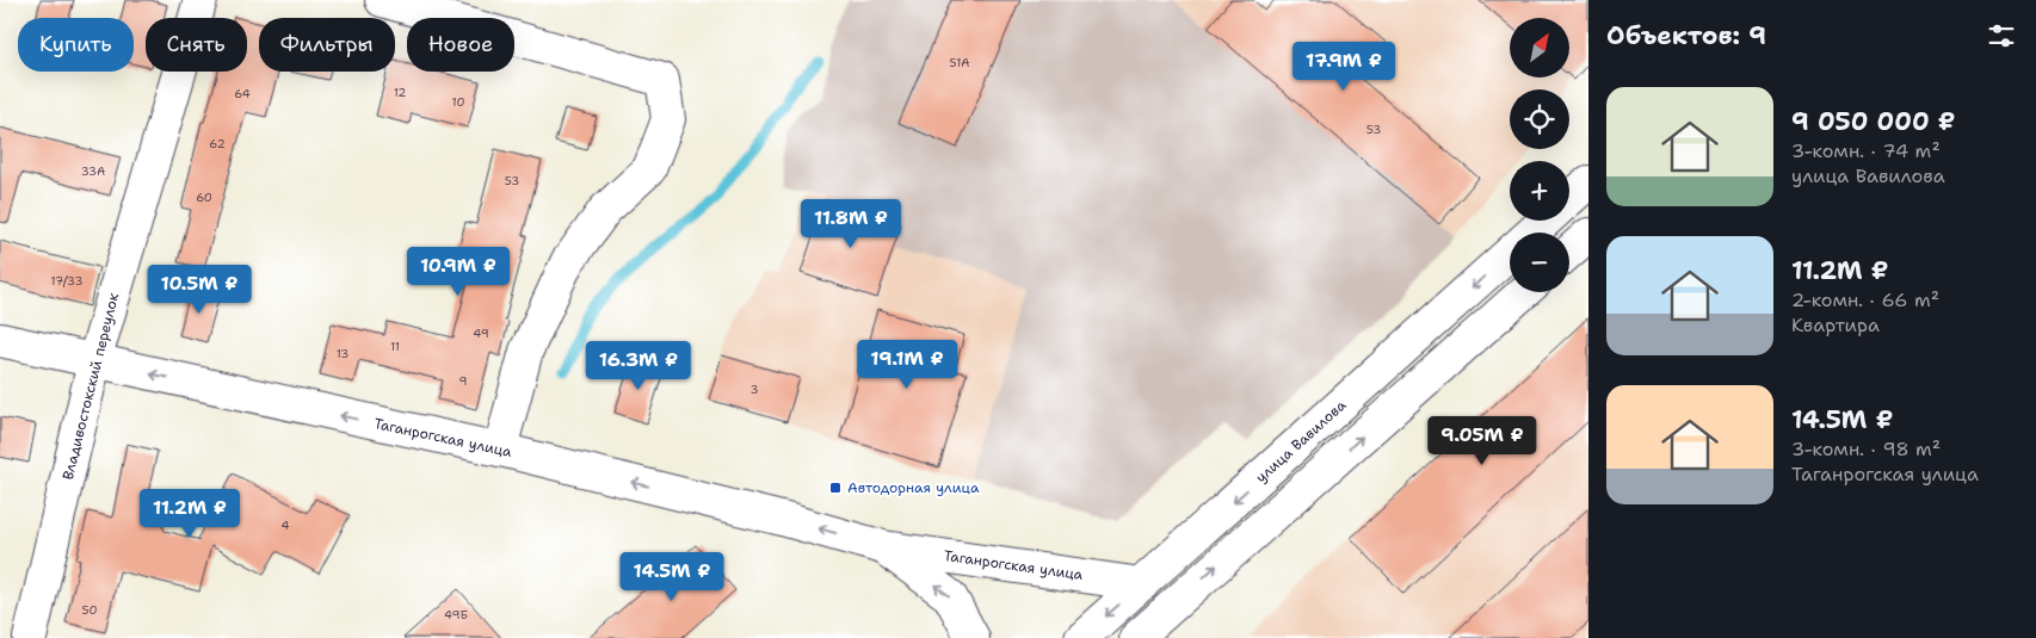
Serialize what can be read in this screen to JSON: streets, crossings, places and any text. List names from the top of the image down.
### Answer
{
  "streets": {
    "main road": ["Владивостокский переулок", "Таганрогская улица", "улица Вавилова"]
  },
  "crossings": [
    ["Владивостокский переулок", "Таганрогская улица"],
    ["Таганрогская улица", "улица Вавилова"]
  ],
  "one_way": ["Таганрогская улица"],
  "places": {
    "transit": ["Автодорная улица"]
  },
  "house_numbers": [
    "51А",
    "12",
    "64",
    "10",
    "53",
    "62",
    "33А",
    "53",
    "60",
    "17/33",
    "49",
    "11",
    "13",
    "9",
    "3",
    "4",
    "50",
    "49Б"
  ],
  "north": "top right",
  "page": {
    "heading": "Объектов: 9",
    "map_buttons": ["+", "−"],
    "chip": [
      "Купить",
      "Снять",
      "Фильтры",
      "Новое"
    ],
    "price": [
      "17.9M ₽",
      "11.8M ₽",
      "10.9M ₽",
      "10.5M ₽",
      "19.1M ₽",
      "16.3M ₽",
      "9.05M ₽",
      "11.2M ₽",
      "14.5M ₽"
    ],
    "list": [
      {
        "name": "9 050 000 ₽",
        "note": "3-комн. · 74 m² · улица Вавилова"
      },
      {
        "name": "11.2M ₽",
        "note": "2-комн. · 66 m² · Квартира"
      },
      {
        "name": "14.5M ₽",
        "note": "3-комн. · 98 m² · Таганрогская улица"
      }
    ]
  }
}
